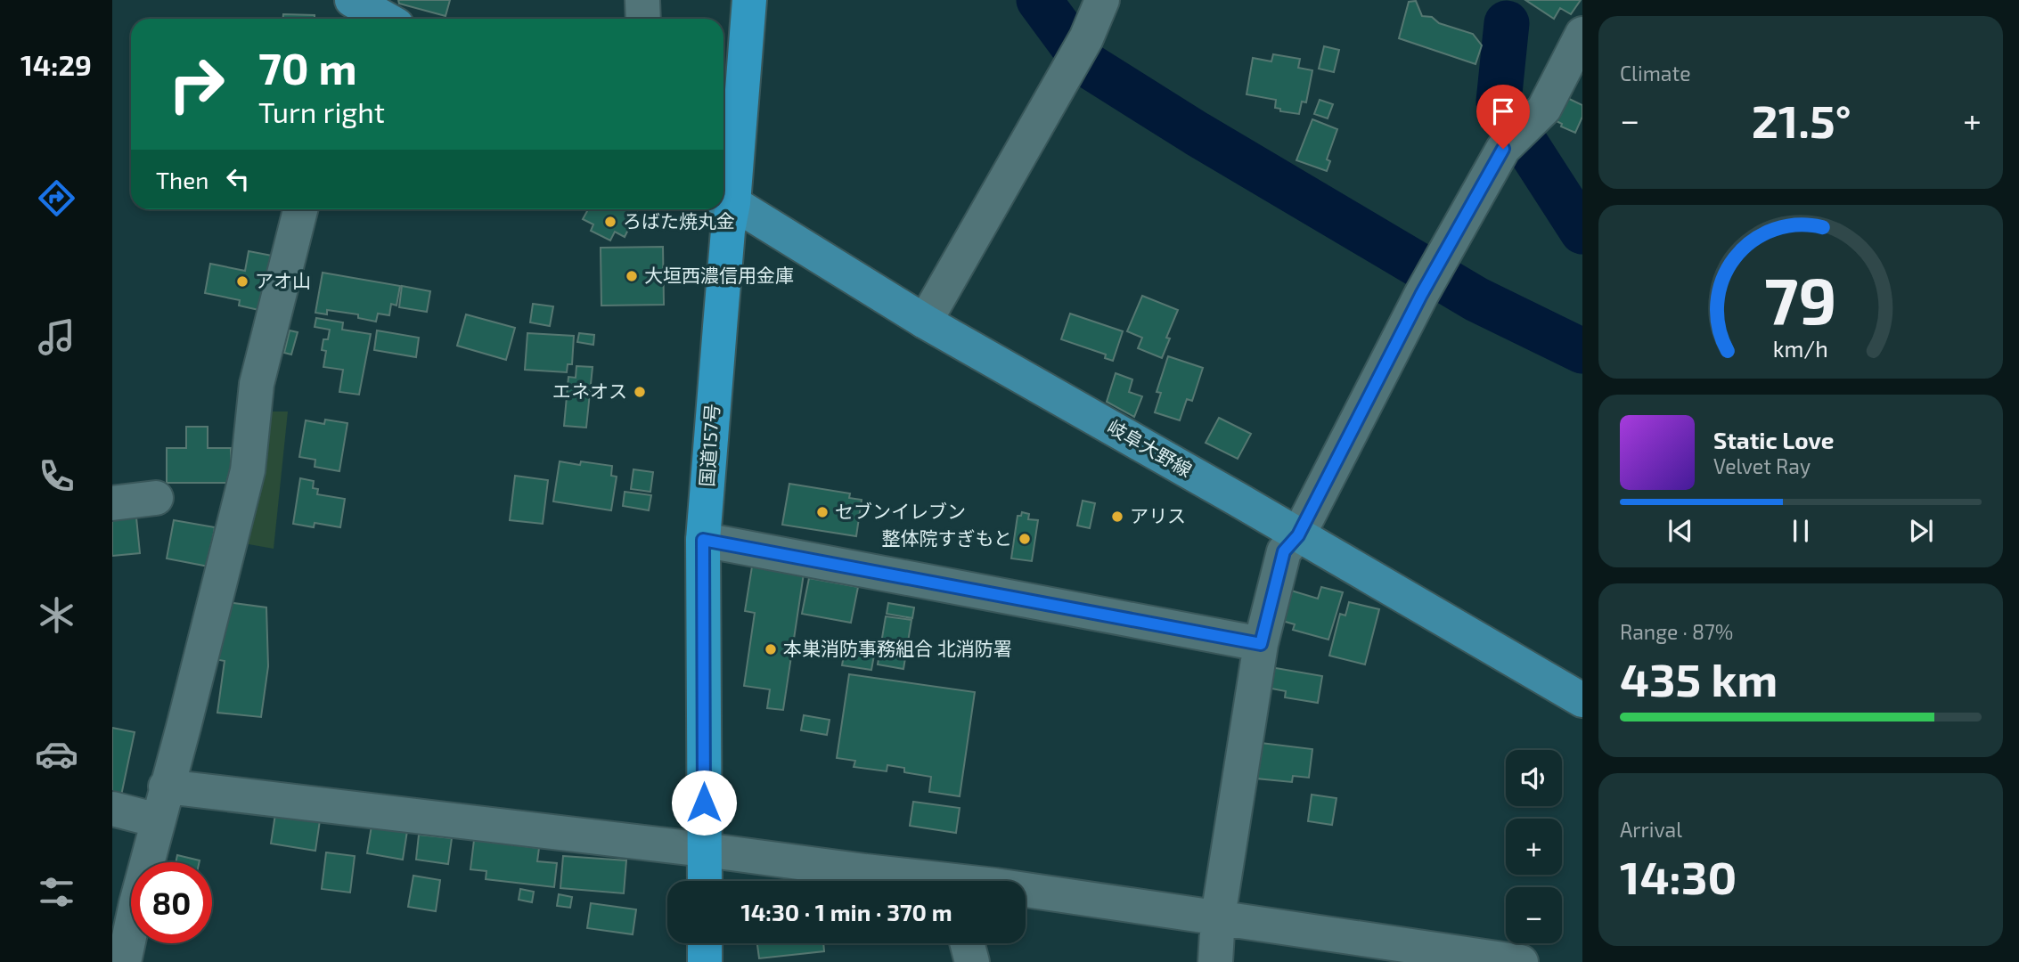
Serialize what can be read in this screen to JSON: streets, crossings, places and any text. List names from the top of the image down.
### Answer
{
  "streets": {
    "highway": ["国道157号"],
    "main road": ["岐阜大野線"]
  },
  "crossings": [
    ["国道157号", "岐阜大野線"]
  ],
  "places": [
    "ろばた焼丸金",
    "大垣西濃信用金庫",
    "アオ山",
    "エネオス",
    "セブンイレブン",
    "アリス",
    "整体院すぎもと",
    "本巣消防事務組合 北消防署"
  ],
  "page": {
    "tabs": "14:29",
    "tile": [
      "Climate",
      ["Range · 87%", "435 km"],
      ["Arrival", "14:30"]
    ],
    "turn": ["70 m", "Turn right"],
    "heat": ["−", "21.5°", "+"],
    "then": "Then",
    "song": ["Static Love", "Velvet Ray"],
    "map_buttons": ["+", "−"],
    "limit": "80",
    "trip": "14:30 · 1 min · 370 m",
    "gauge": ["79", "km/h"]
  }
}
